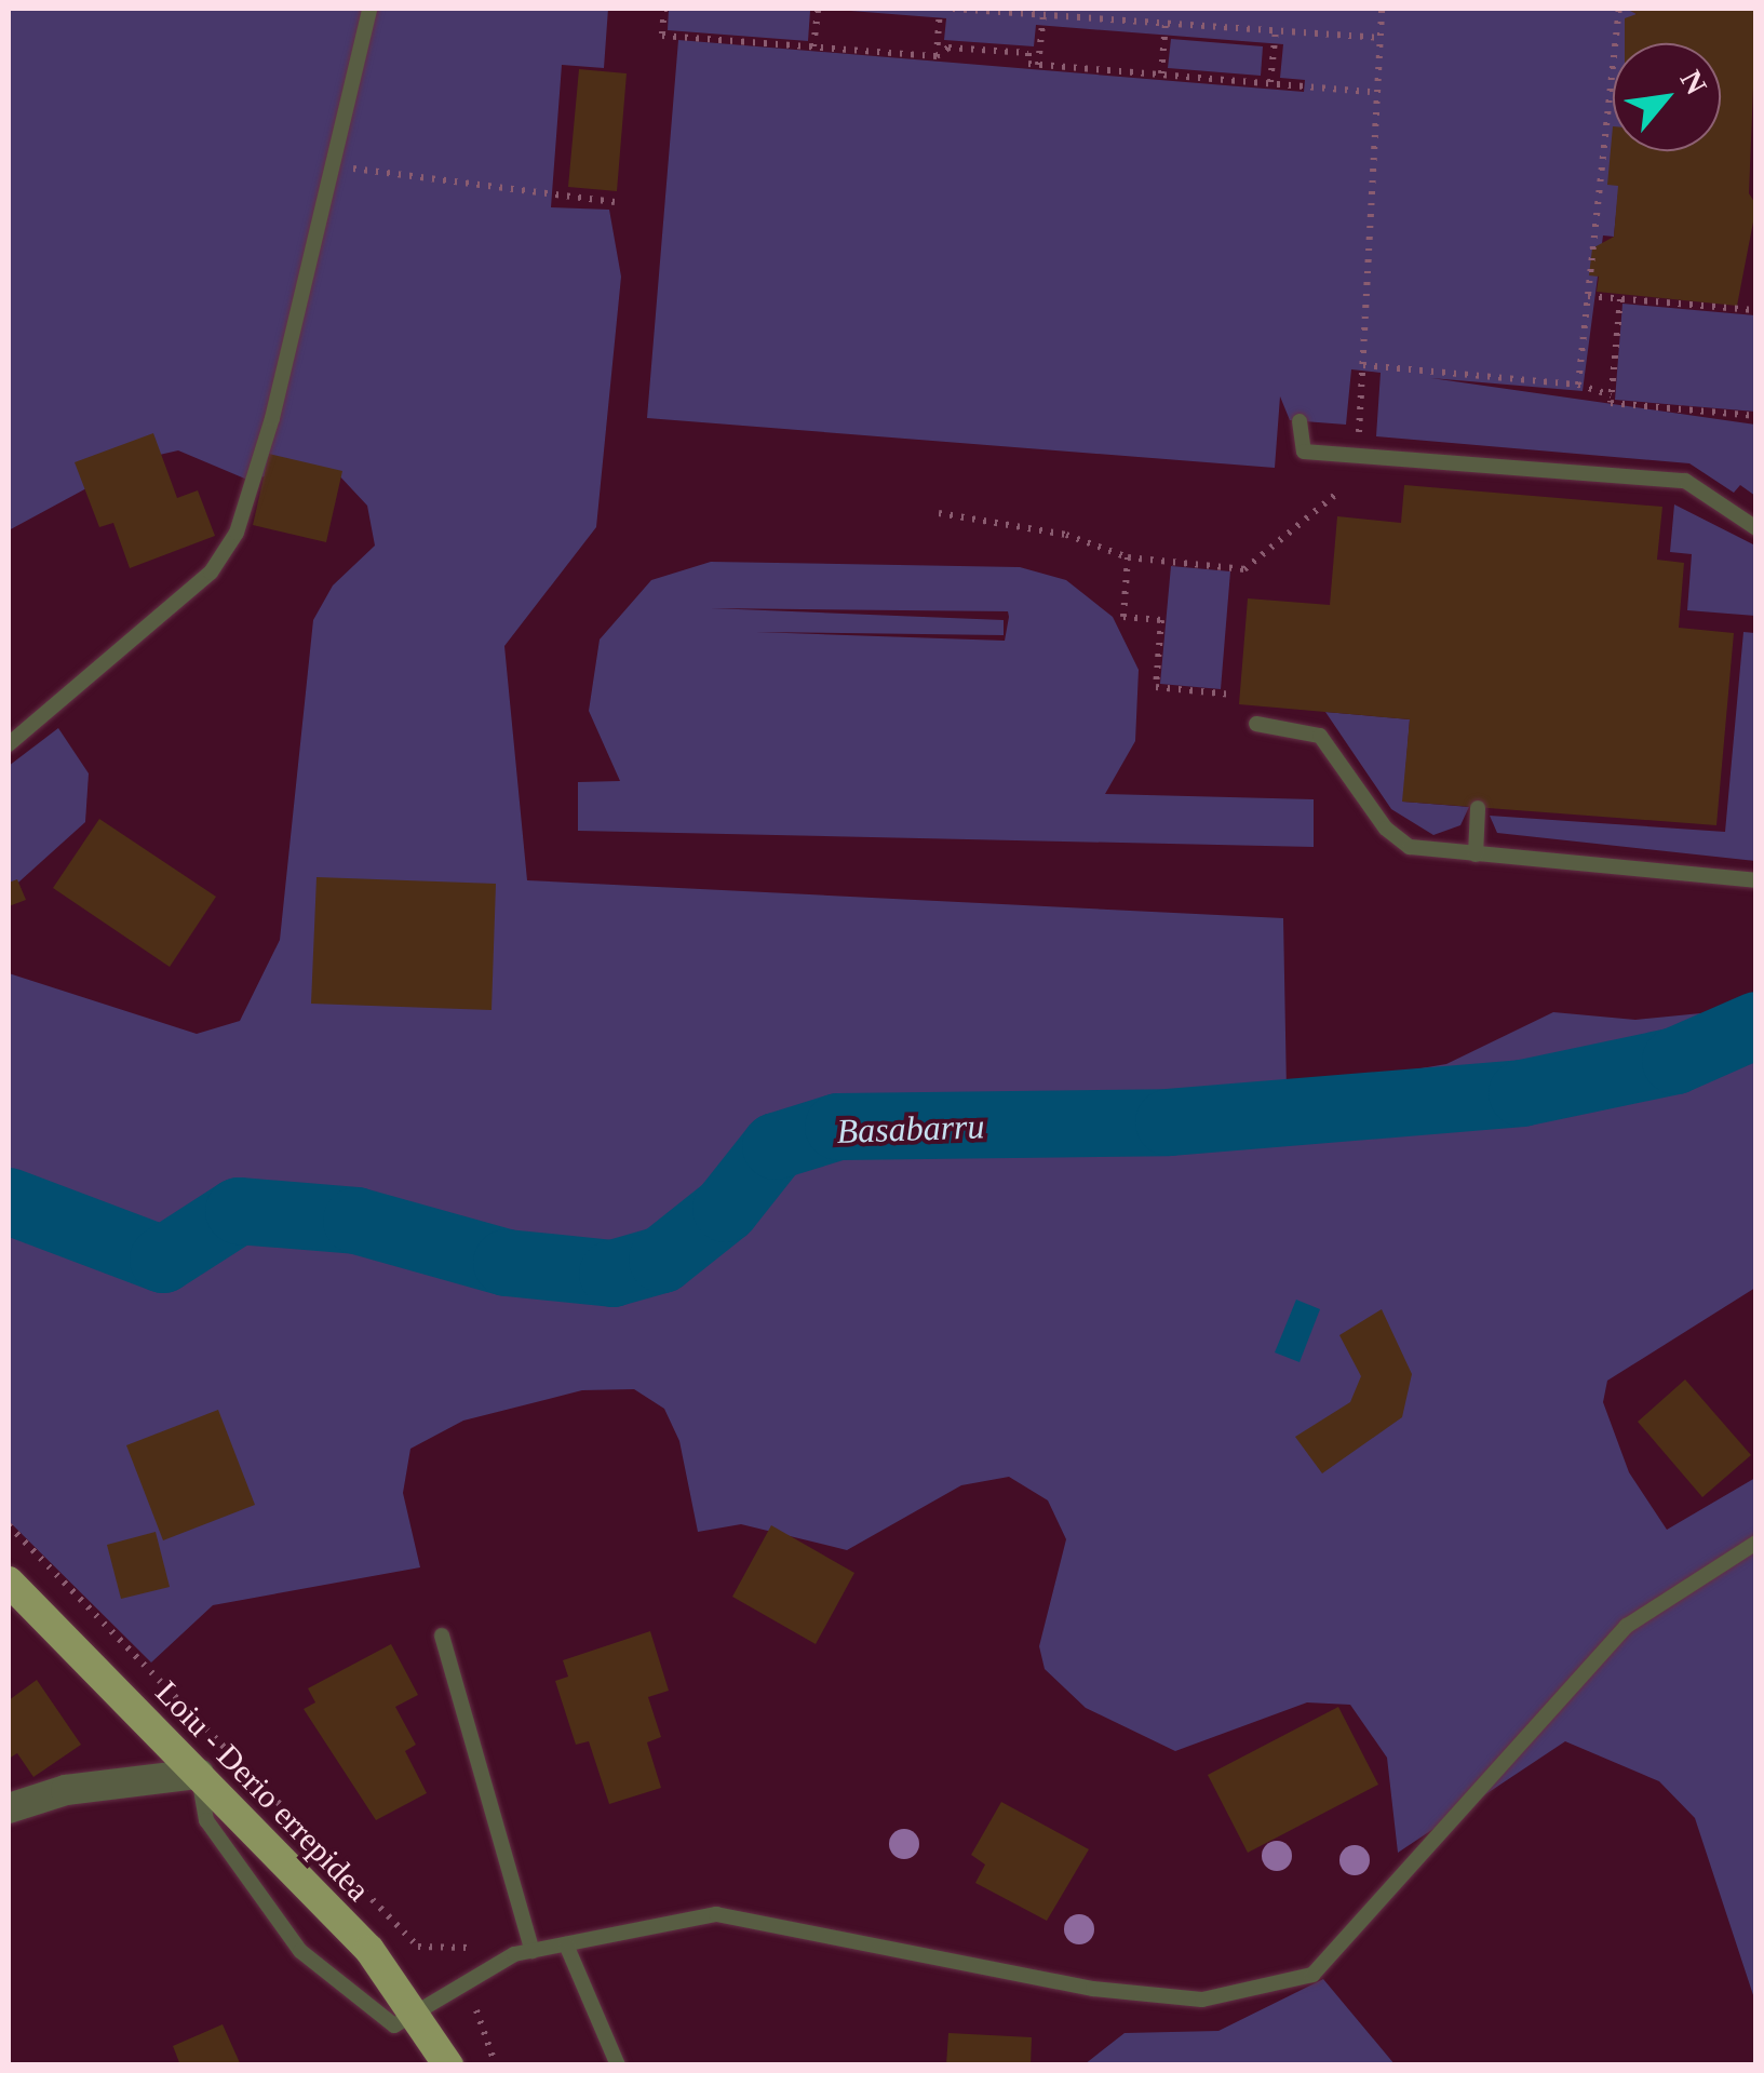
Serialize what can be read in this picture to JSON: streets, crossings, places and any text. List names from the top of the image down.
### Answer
{
  "streets": {
    "main road": ["Loiu - Derio errepidea"]
  },
  "water": ["Basabarru"],
  "north": "top right"
}
